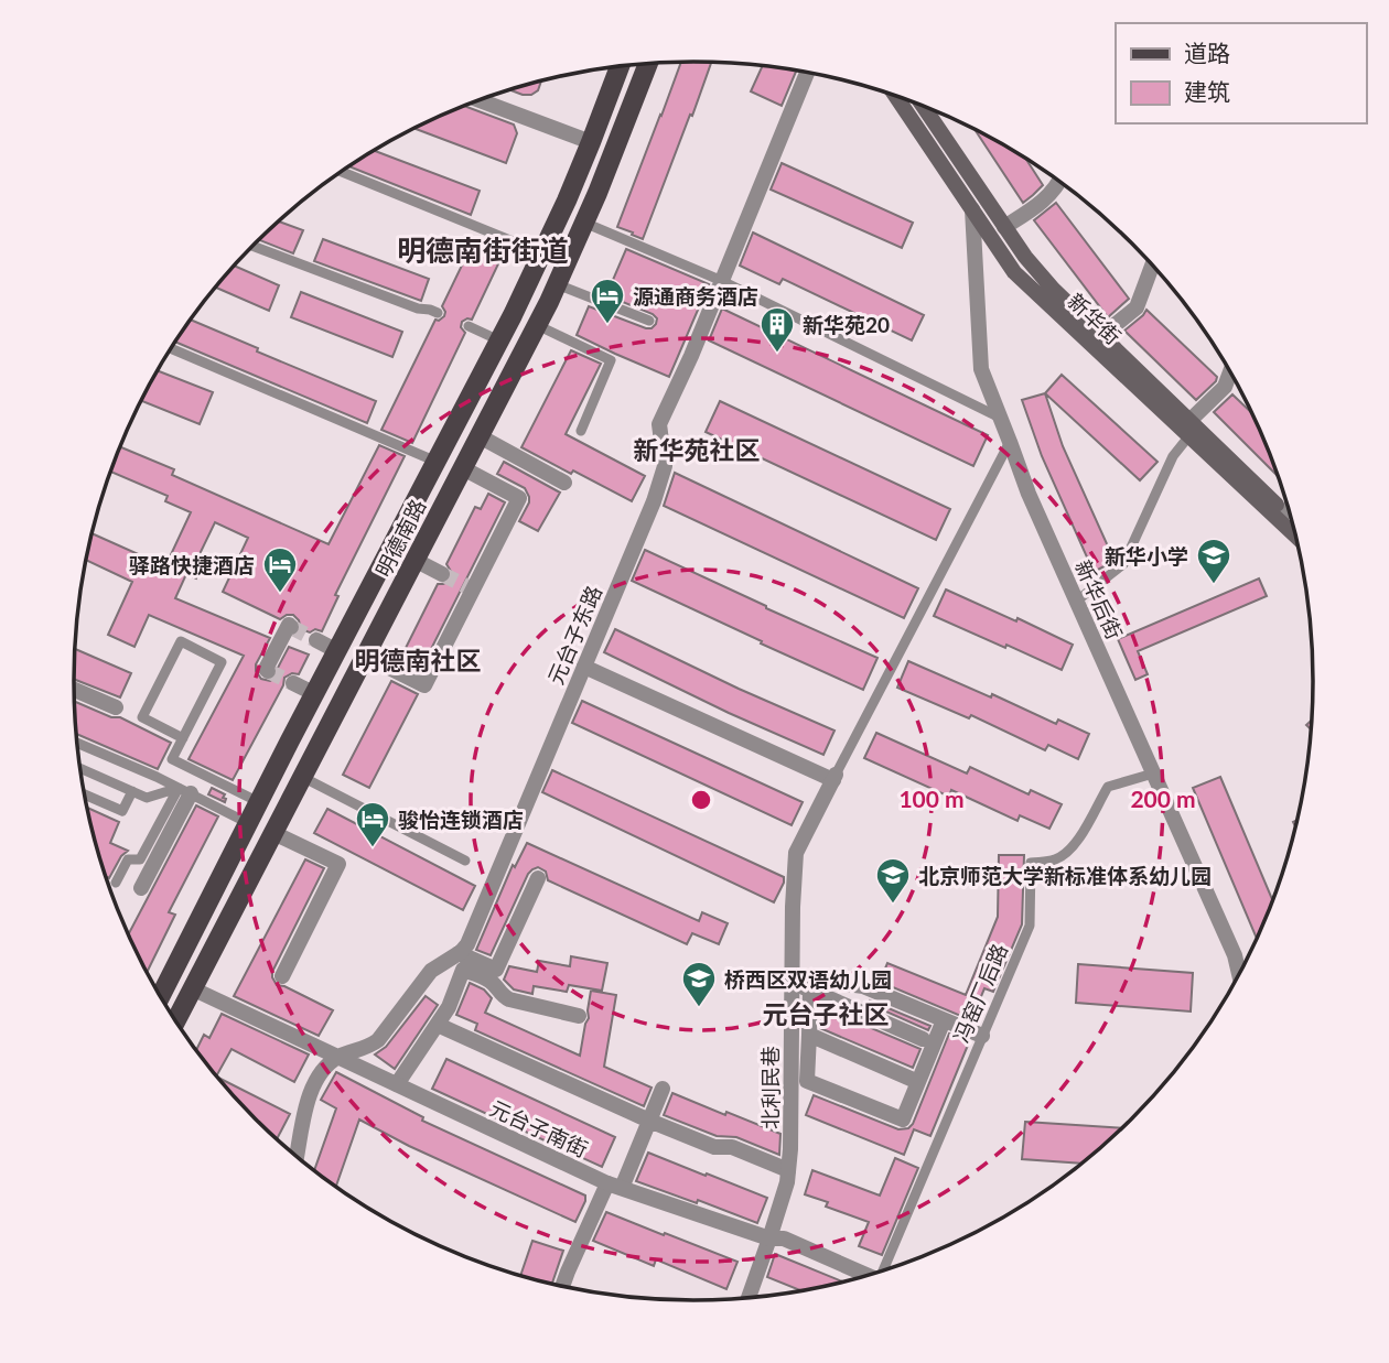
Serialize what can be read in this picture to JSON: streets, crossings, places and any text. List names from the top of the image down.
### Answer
{
  "streets": {
    "main road": ["新华街", "明德南路"],
    "street": [
      "新华后街",
      "元台子东路",
      "北利民巷",
      "元台子南街"
    ],
    "lane": ["冯窑厂后路"]
  },
  "crossings": [
    ["新华街", "新华后街"],
    ["明德南路", "元台子南街"],
    ["新华后街", "冯窑厂后路"],
    ["元台子东路", "元台子南街"],
    ["北利民巷", "元台子南街"]
  ],
  "districts": [
    "明德南街街道",
    "新华苑社区",
    "明德南社区",
    "元台子社区"
  ],
  "places": {
    "hotel": ["源通商务酒店", "驿路快捷酒店", "骏怡连锁酒店"],
    "building": ["新华苑20"],
    "school or university": ["新华小学", "北京师范大学新标准体系幼儿园", "桥西区双语幼儿园"]
  },
  "legend": ["道路", "建筑"],
  "rings": ["100 m", "200 m"]
}
